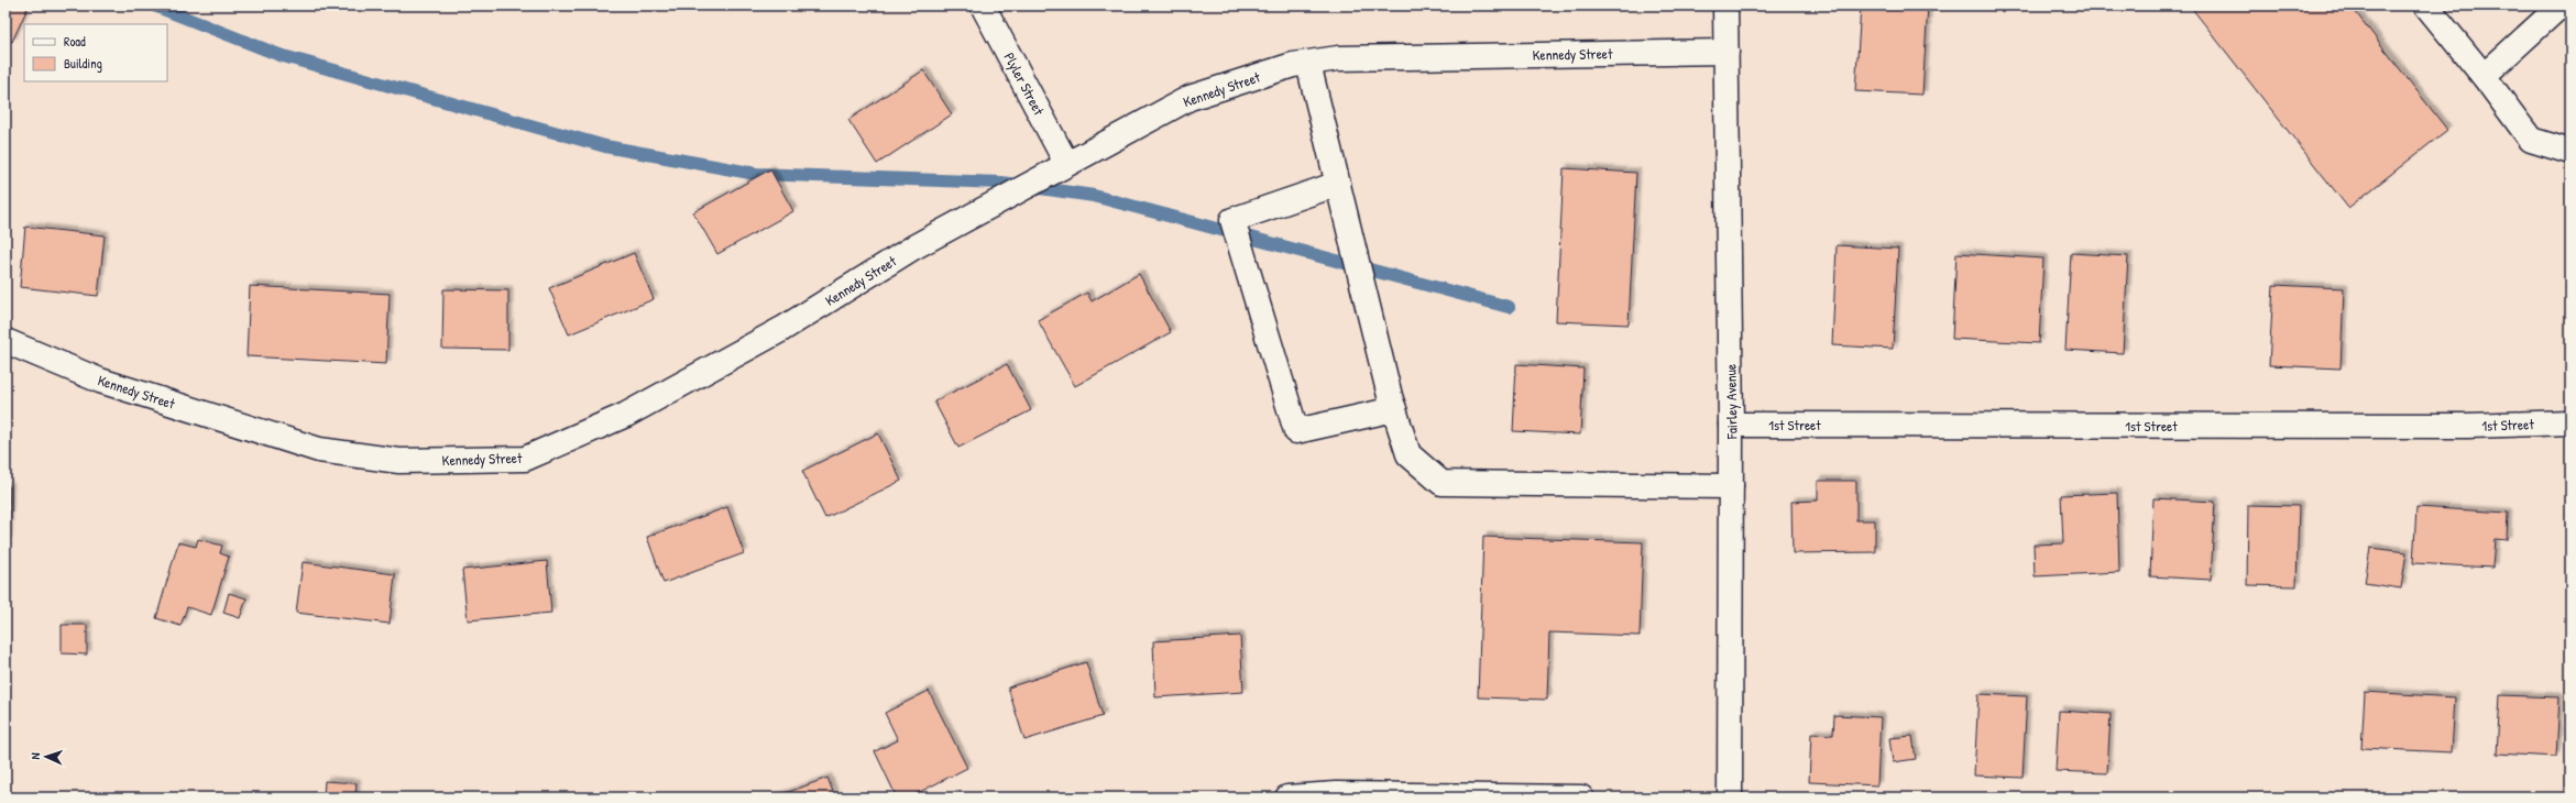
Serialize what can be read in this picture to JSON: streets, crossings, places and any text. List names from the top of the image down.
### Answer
{
  "streets": {
    "street": [
      "Kennedy Street",
      "Plyler Street",
      "Fairley Avenue",
      "1st Street"
    ]
  },
  "crossings": [
    ["Kennedy Street", "Plyler Street"],
    ["Kennedy Street", "Fairley Avenue"],
    ["Fairley Avenue", "1st Street"]
  ],
  "legend": ["Road", "Building"],
  "north": "left"
}
